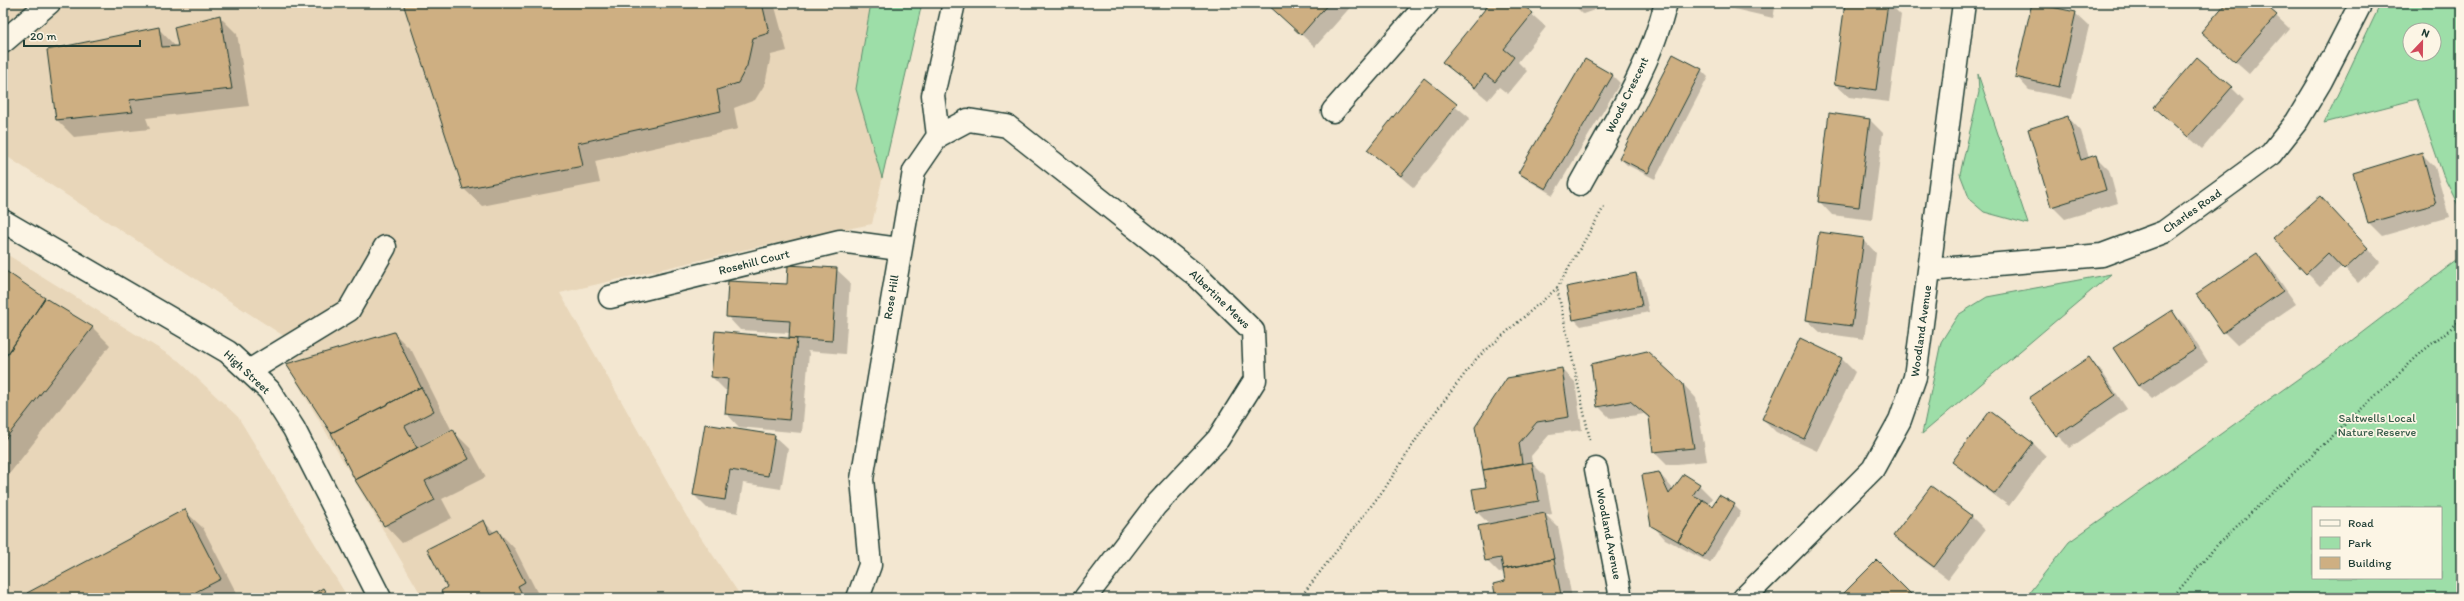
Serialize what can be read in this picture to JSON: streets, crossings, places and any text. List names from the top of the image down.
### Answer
{
  "streets": {
    "street": [
      "Woods Crescent",
      "Charles Road",
      "Rosehill Court",
      "Rose Hill",
      "Albertine Mews",
      "Woodland Avenue",
      "High Street"
    ]
  },
  "crossings": [
    ["Charles Road", "Woodland Avenue"],
    ["Rosehill Court", "Rose Hill"],
    ["Rose Hill", "Albertine Mews"]
  ],
  "parks": ["Saltwells Local Nature Reserve"],
  "legend": ["Road", "Park", "Building"],
  "scale_bar": "20 m",
  "north": "top"
}
